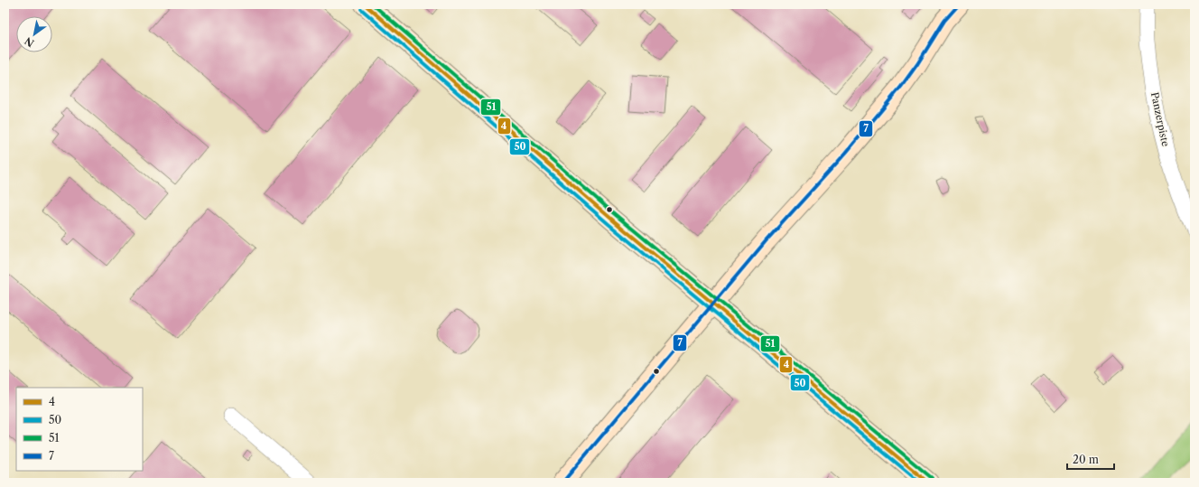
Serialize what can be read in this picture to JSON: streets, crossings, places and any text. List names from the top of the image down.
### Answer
{
  "streets": {
    "street": ["Panzerpiste"]
  },
  "lines": [
    "transit line 4",
    "transit line 51",
    "transit line 7",
    "transit line 50"
  ],
  "legend": [
    "4",
    "50",
    "51",
    "7"
  ],
  "scale_bar": "20 m",
  "north": "bottom left"
}
